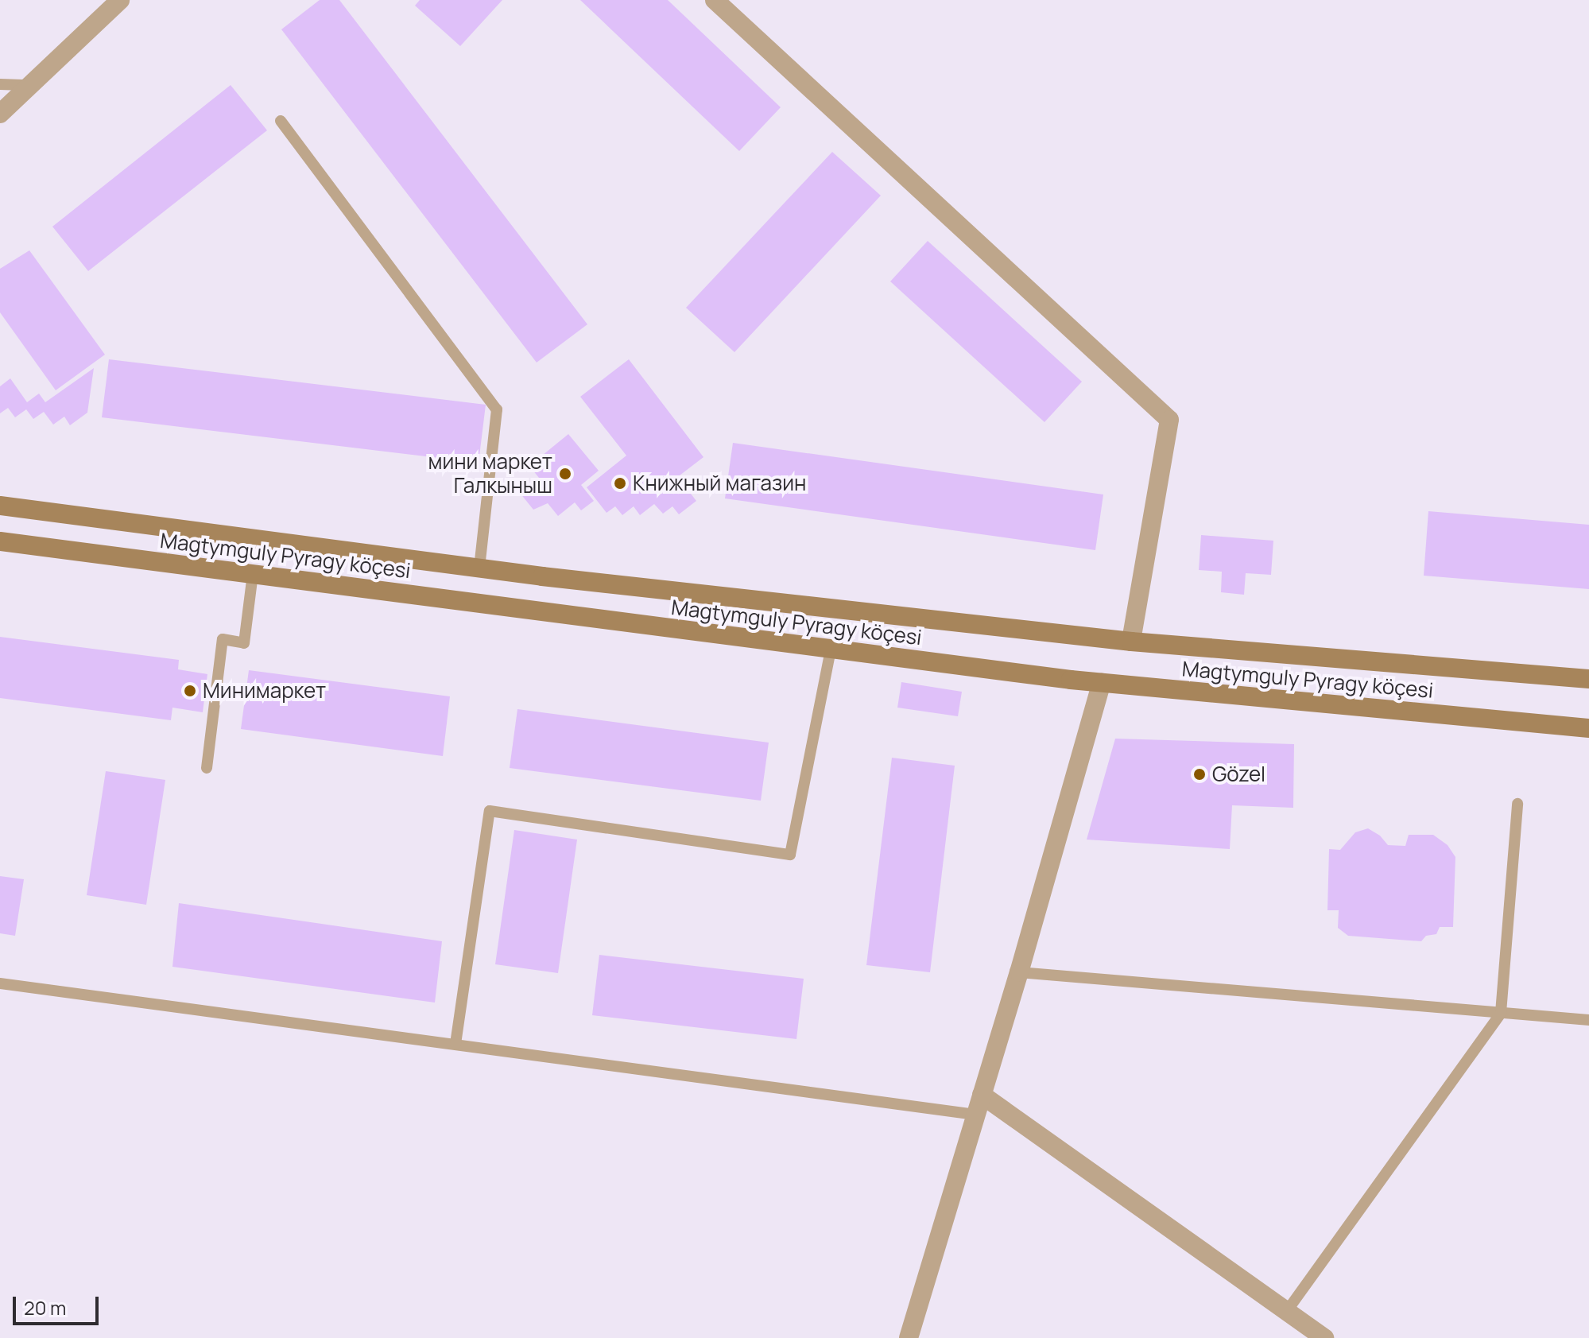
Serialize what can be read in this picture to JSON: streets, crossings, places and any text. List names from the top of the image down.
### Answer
{
  "streets": {
    "main road": ["Magtymguly Pyragy köçesi"]
  },
  "places": [
    "мини маркет Галкыныш",
    "Книжный магазин",
    "Минимаркет",
    "Gözel"
  ],
  "scale_bar": "20 m"
}
